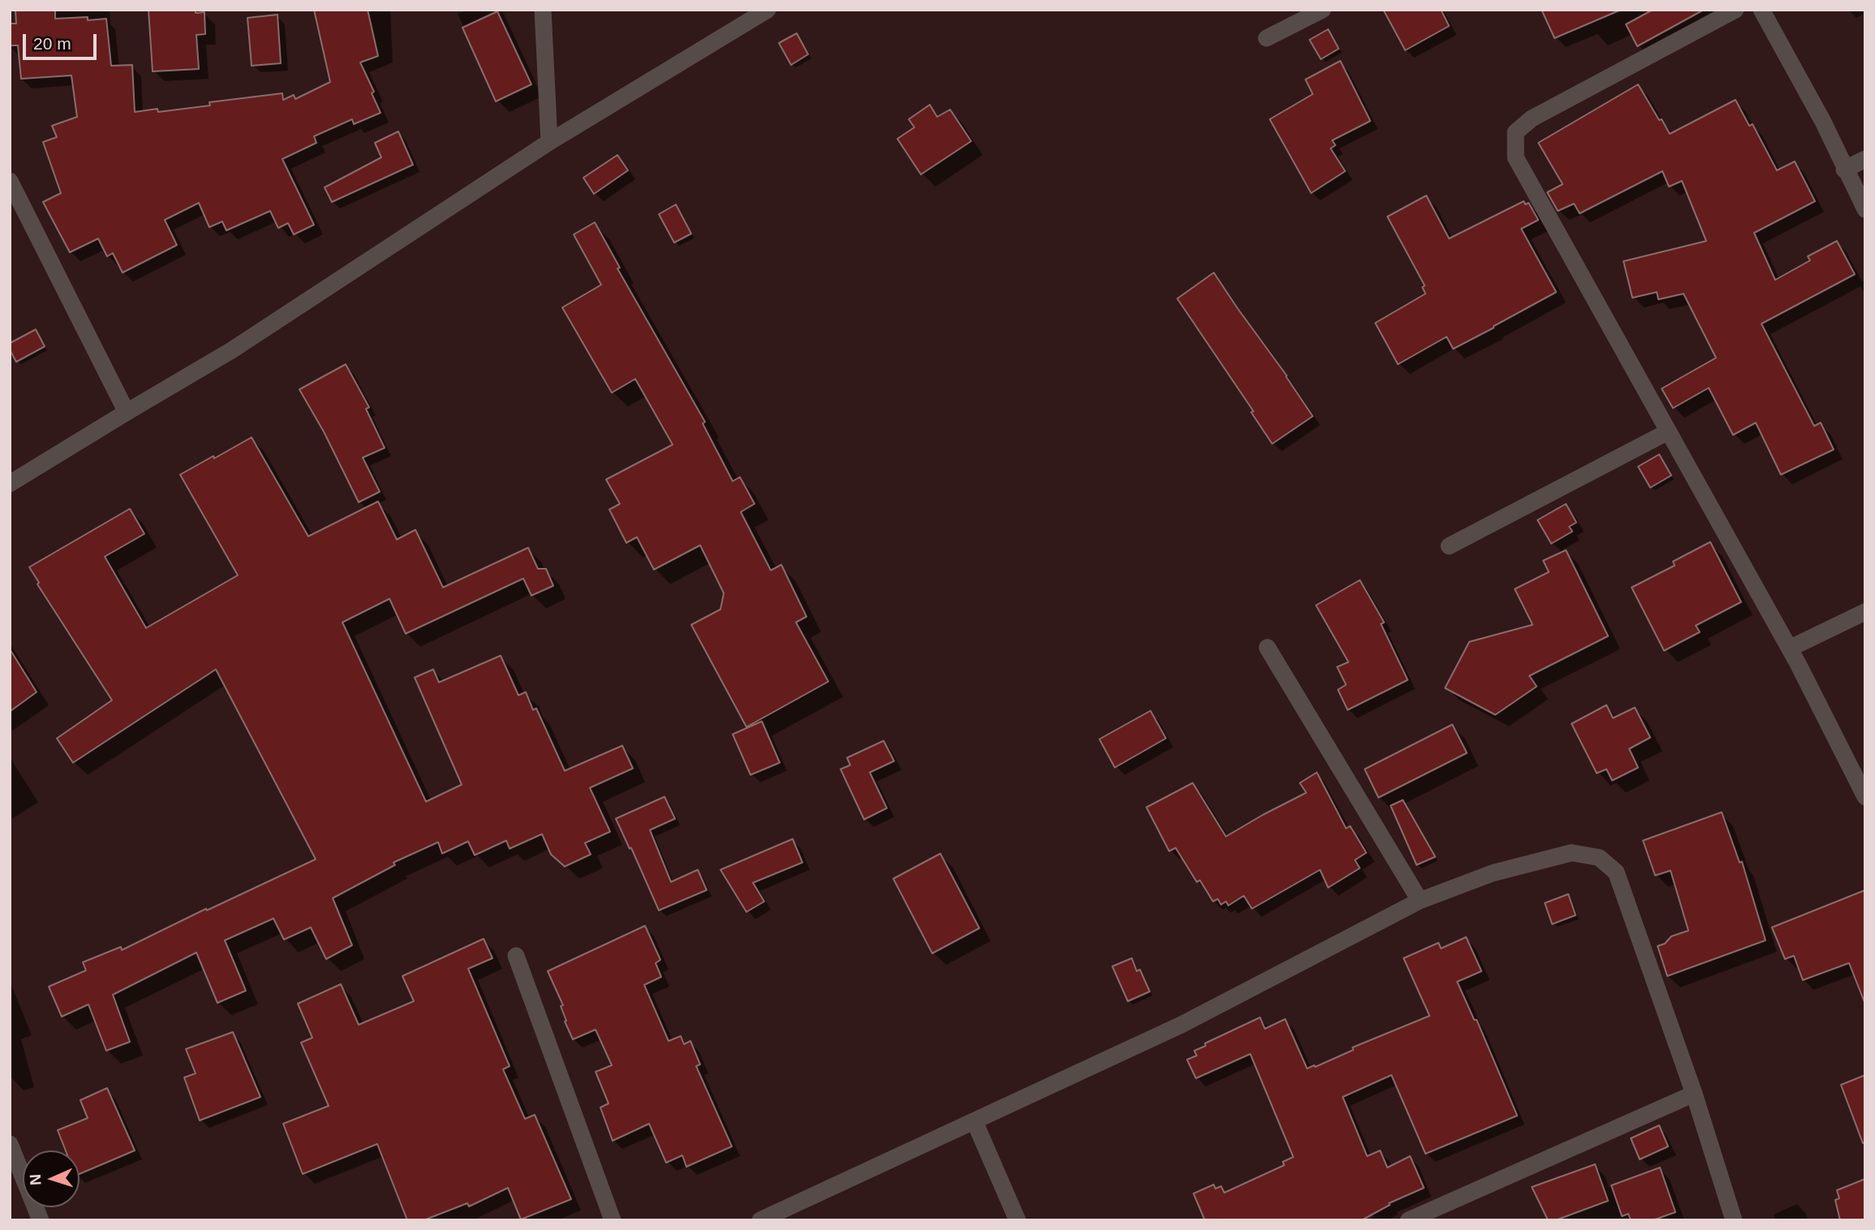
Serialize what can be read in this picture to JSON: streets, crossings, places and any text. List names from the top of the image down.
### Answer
{
  "scale_bar": "20 m",
  "north": "left"
}
